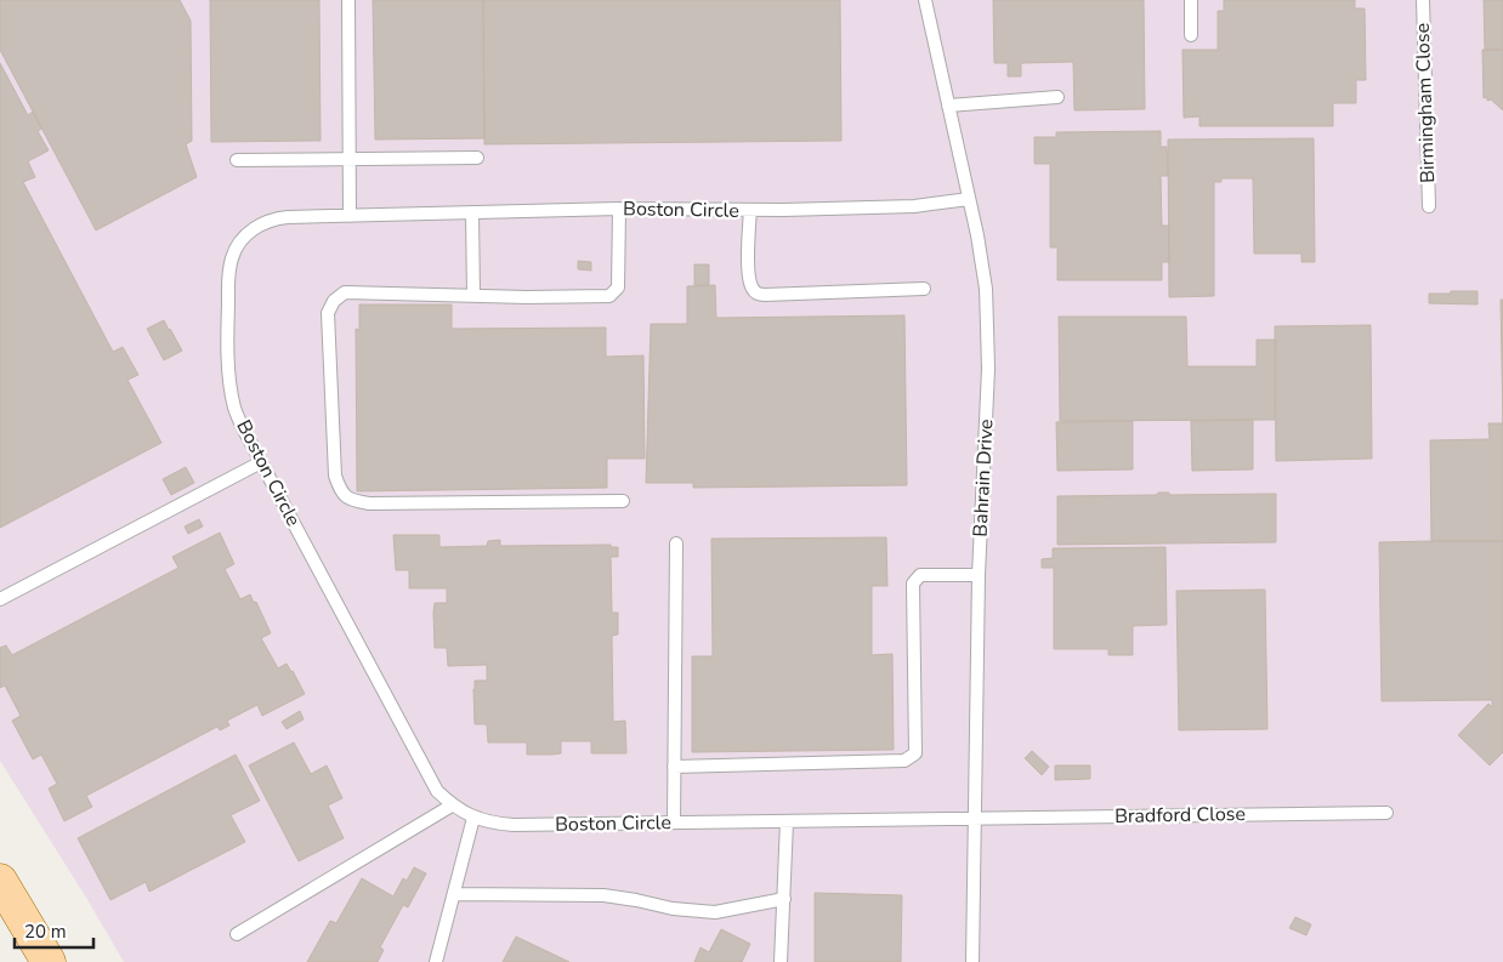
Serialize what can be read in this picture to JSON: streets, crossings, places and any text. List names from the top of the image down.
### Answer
{
  "streets": {
    "lane": [
      "Birmingham Close",
      "Boston Circle",
      "Bahrain Drive",
      "Bradford Close"
    ]
  },
  "crossings": [
    ["Boston Circle", "Bahrain Drive"],
    ["Boston Circle", "Bradford Close"],
    ["Bahrain Drive", "Bradford Close"]
  ],
  "scale_bar": "20 m"
}
